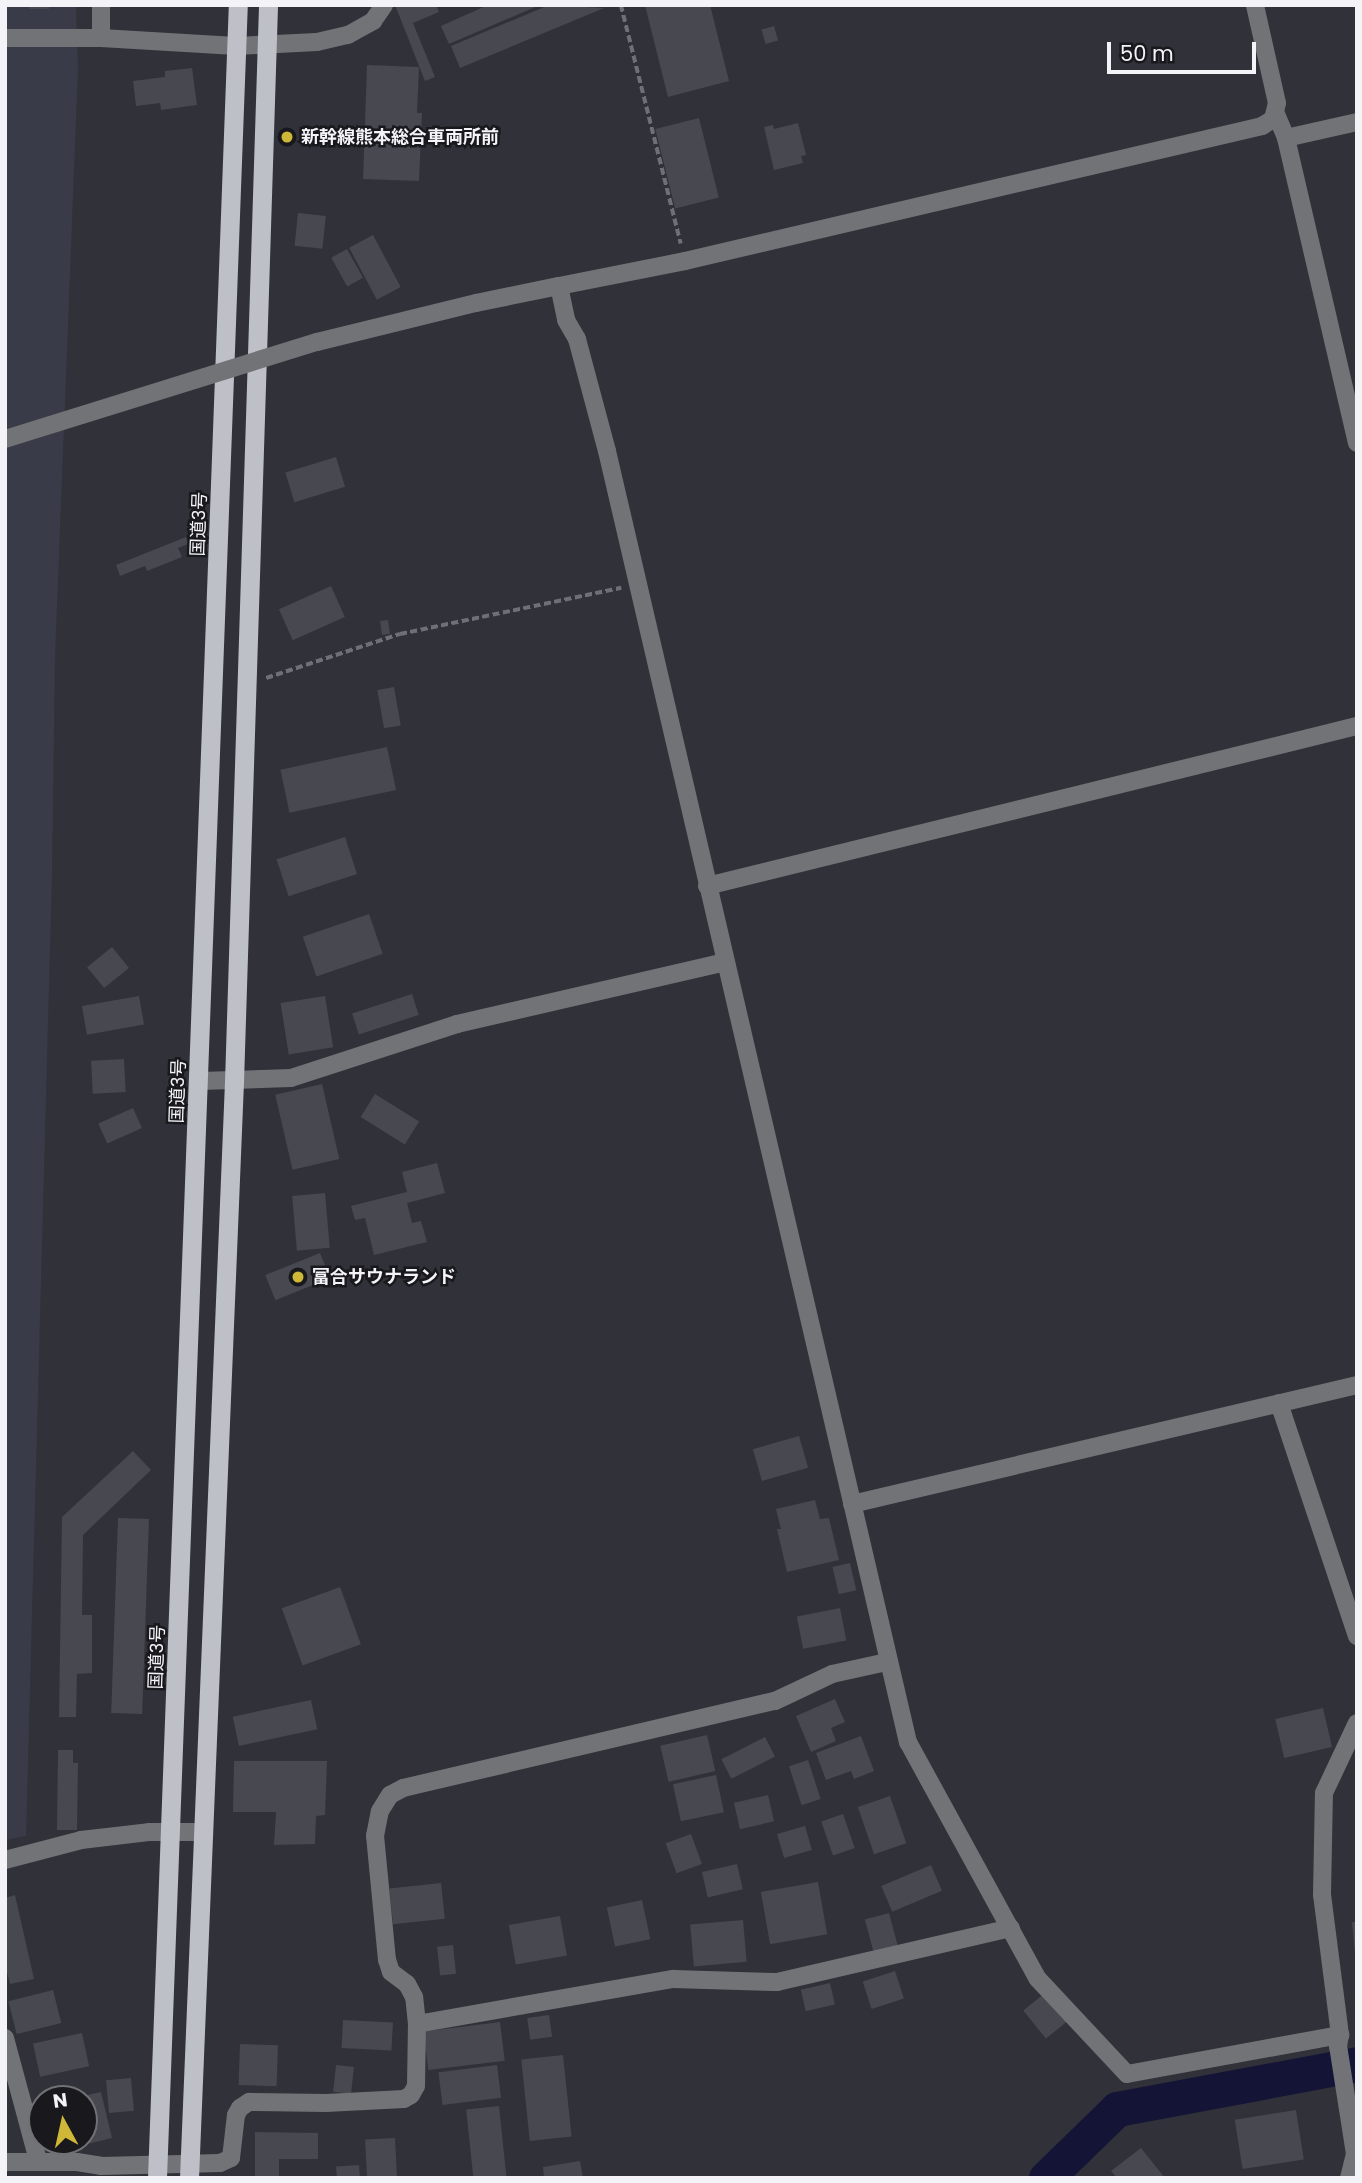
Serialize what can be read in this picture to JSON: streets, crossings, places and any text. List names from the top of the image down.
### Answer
{
  "streets": {
    "highway": ["国道3号"]
  },
  "places": ["新幹線熊本総合車両所前", "富合サウナランド"],
  "scale_bar": "50 m",
  "north": "top"
}
